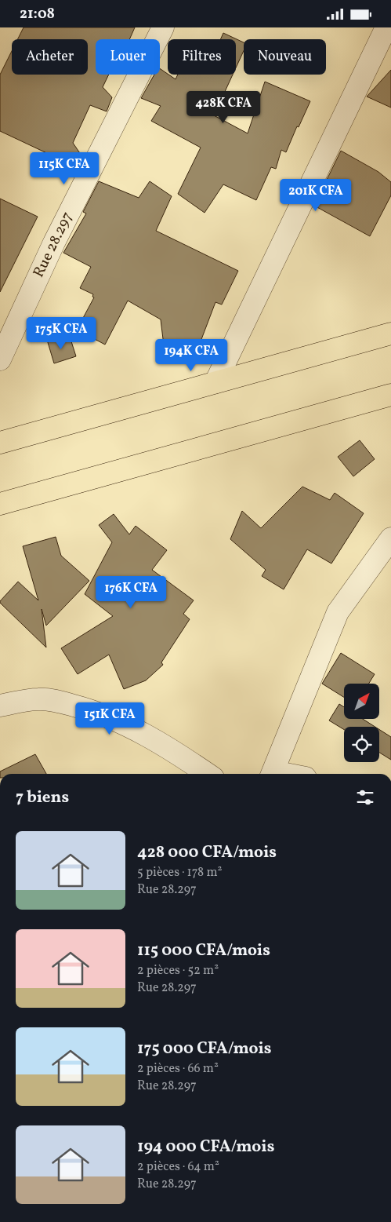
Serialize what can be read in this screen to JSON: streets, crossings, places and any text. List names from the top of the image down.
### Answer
{
  "streets": {
    "street": ["Rue 28.297"]
  },
  "north": "top right",
  "page": {
    "status": "21:08",
    "chip": [
      "Acheter",
      "Louer",
      "Filtres",
      "Nouveau"
    ],
    "price": [
      "428K CFA",
      "115K CFA",
      "201K CFA",
      "175K CFA",
      "194K CFA",
      "176K CFA",
      "151K CFA"
    ],
    "heading": "7 biens",
    "list": [
      {
        "name": "428 000 CFA/mois",
        "note": "5 pièces · 178 m² · Rue 28.297"
      },
      {
        "name": "115 000 CFA/mois",
        "note": "2 pièces · 52 m² · Rue 28.297"
      },
      {
        "name": "175 000 CFA/mois",
        "note": "2 pièces · 66 m² · Rue 28.297"
      },
      {
        "name": "194 000 CFA/mois",
        "note": "2 pièces · 64 m² · Rue 28.297"
      }
    ]
  }
}
